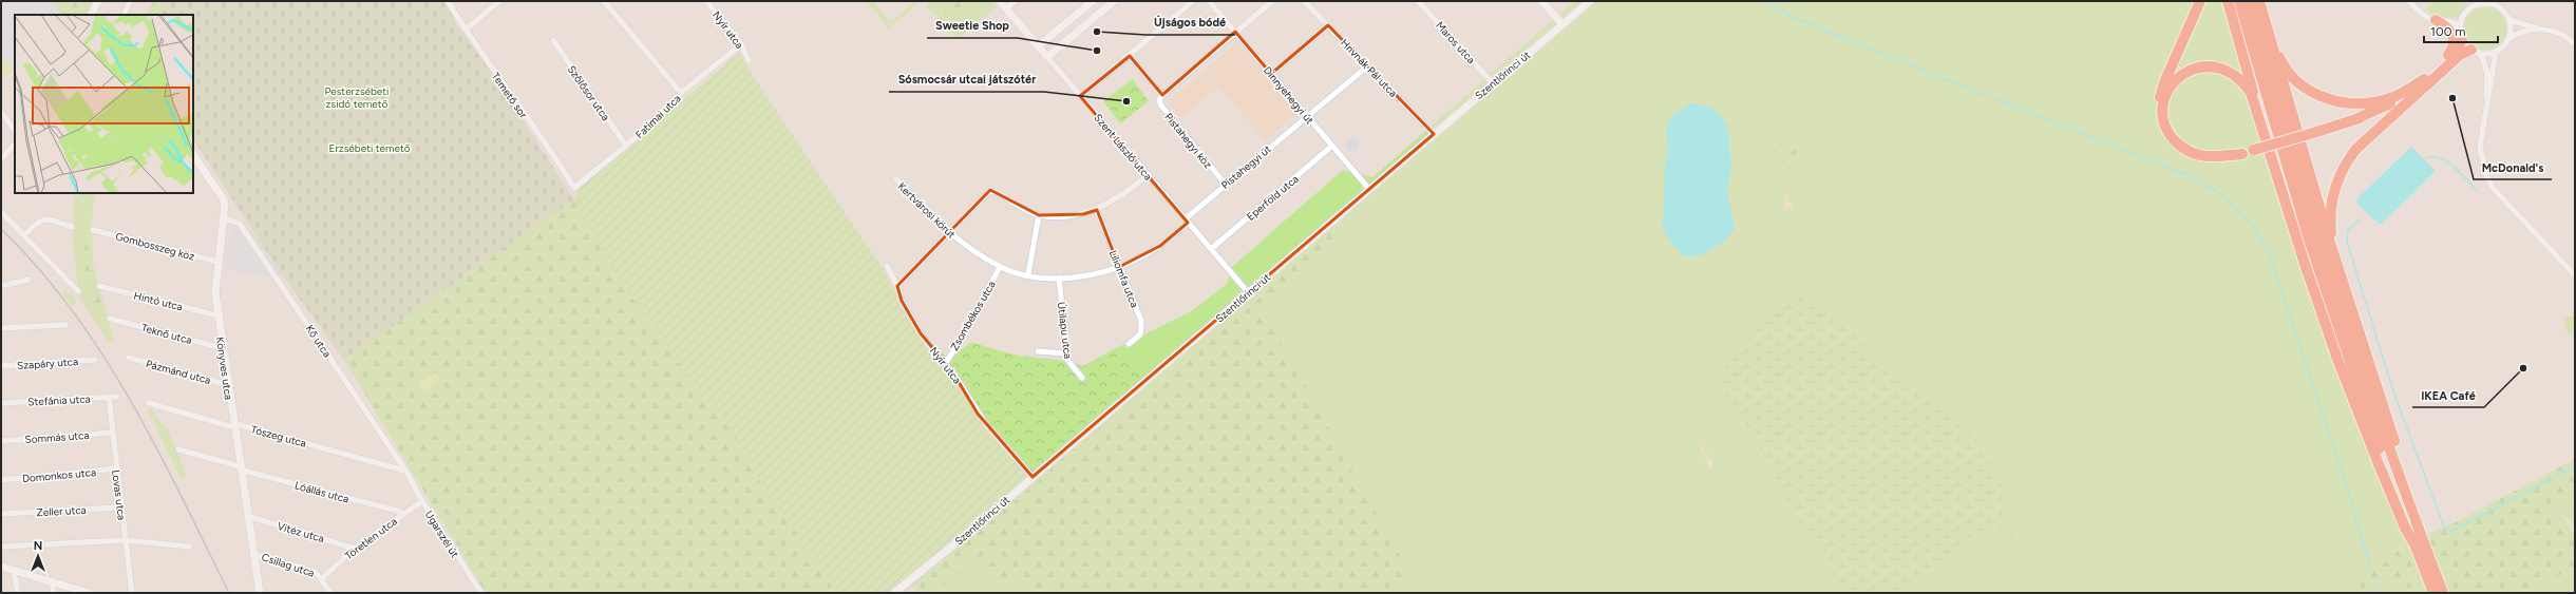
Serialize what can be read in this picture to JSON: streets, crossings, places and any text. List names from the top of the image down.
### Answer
{
  "streets": {
    "main road": ["Szentlőrinci út", "Szent László utca", "Könyves utca"],
    "street": [
      "Nyír utca",
      "Maros utca",
      "Hrivnák Pál utca",
      "Szőlősor utca",
      "Temető sor",
      "Dinnyehegyi út",
      "Fatimai utca",
      "Pistahegyi köz",
      "Pistahegyi út",
      "Eperföld utca",
      "Kertvárosi körút",
      "Gombosszeg köz",
      "Liliomfa utca",
      "Hintó utca",
      "Zsombékos utca",
      "Útilapu utca",
      "Teknő utca",
      "Kő utca",
      "Szapáry utca",
      "Pázmánd utca",
      "Stefánia utca",
      "Tószeg utca",
      "Sommás utca",
      "Domonkos utca",
      "Lóállás utca",
      "Lovas utca",
      "Zeller utca",
      "Vitéz utca",
      "Ugarszél út",
      "Töretlen utca",
      "Csillag utca"
    ]
  },
  "crossings": [
    ["Nyír utca", "Szentlőrinci út"],
    ["Nyír utca", "Fatimai utca"],
    ["Nyír utca", "Zsombékos utca"],
    ["Maros utca", "Szentlőrinci út"],
    ["Hrivnák Pál utca", "Szentlőrinci út"],
    ["Hrivnák Pál utca", "Pistahegyi út"],
    ["Szentlőrinci út", "Dinnyehegyi út"],
    ["Szentlőrinci út", "Szent László utca"],
    ["Szőlősor utca", "Fatimai utca"],
    ["Temető sor", "Fatimai utca"],
    ["Dinnyehegyi út", "Pistahegyi út"],
    ["Dinnyehegyi út", "Eperföld utca"],
    ["Pistahegyi köz", "Pistahegyi út"],
    ["Szent László utca", "Pistahegyi út"],
    ["Szent László utca", "Eperföld utca"],
    ["Szent László utca", "Kertvárosi körút"],
    ["Pistahegyi út", "Kertvárosi körút"],
    ["Kertvárosi körút", "Liliomfa utca"],
    ["Kertvárosi körút", "Zsombékos utca"],
    ["Kertvárosi körút", "Útilapu utca"],
    ["Gombosszeg köz", "Könyves utca"],
    ["Hintó utca", "Könyves utca"],
    ["Teknő utca", "Könyves utca"],
    ["Kő utca", "Könyves utca"],
    ["Kő utca", "Tószeg utca"],
    ["Kő utca", "Ugarszél út"],
    ["Könyves utca", "Pázmánd utca"],
    ["Könyves utca", "Tószeg utca"],
    ["Könyves utca", "Lóállás utca"],
    ["Könyves utca", "Vitéz utca"],
    ["Könyves utca", "Csillag utca"],
    ["Stefánia utca", "Lovas utca"],
    ["Tószeg utca", "Ugarszél út"],
    ["Sommás utca", "Lovas utca"],
    ["Domonkos utca", "Lovas utca"],
    ["Lóállás utca", "Töretlen utca"],
    ["Lovas utca", "Zeller utca"],
    ["Vitéz utca", "Töretlen utca"],
    ["Ugarszél út", "Töretlen utca"],
    ["Töretlen utca", "Csillag utca"]
  ],
  "parks": ["Pesterzsébeti zsidó temető", "Erzsébeti temető"],
  "places": [
    "Újságos bódé",
    "Sweetie Shop",
    "McDonald's",
    "Sósmocsár utcai játszótér",
    "IKEA Café"
  ],
  "scale_bar": "100 m",
  "north": "top"
}
